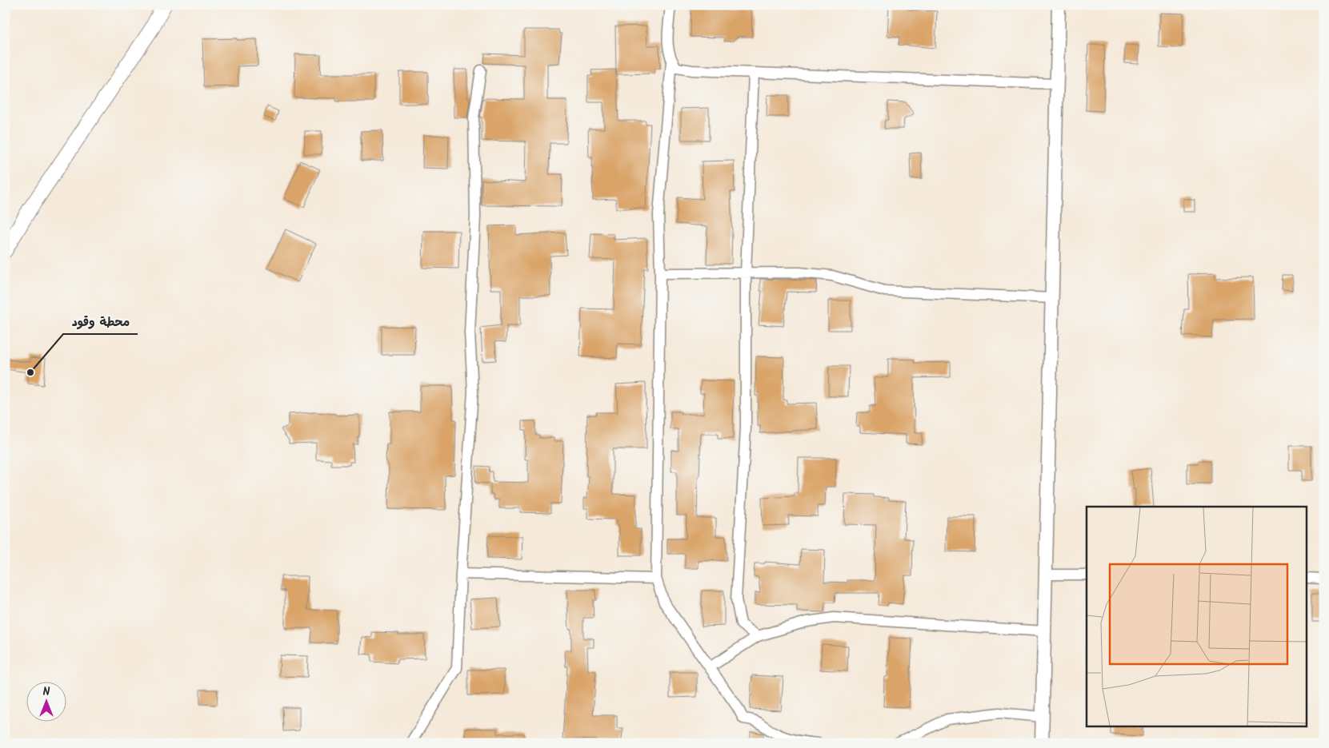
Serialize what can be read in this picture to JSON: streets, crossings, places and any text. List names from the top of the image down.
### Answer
{
  "places": ["محطة وقود"],
  "north": "top"
}
